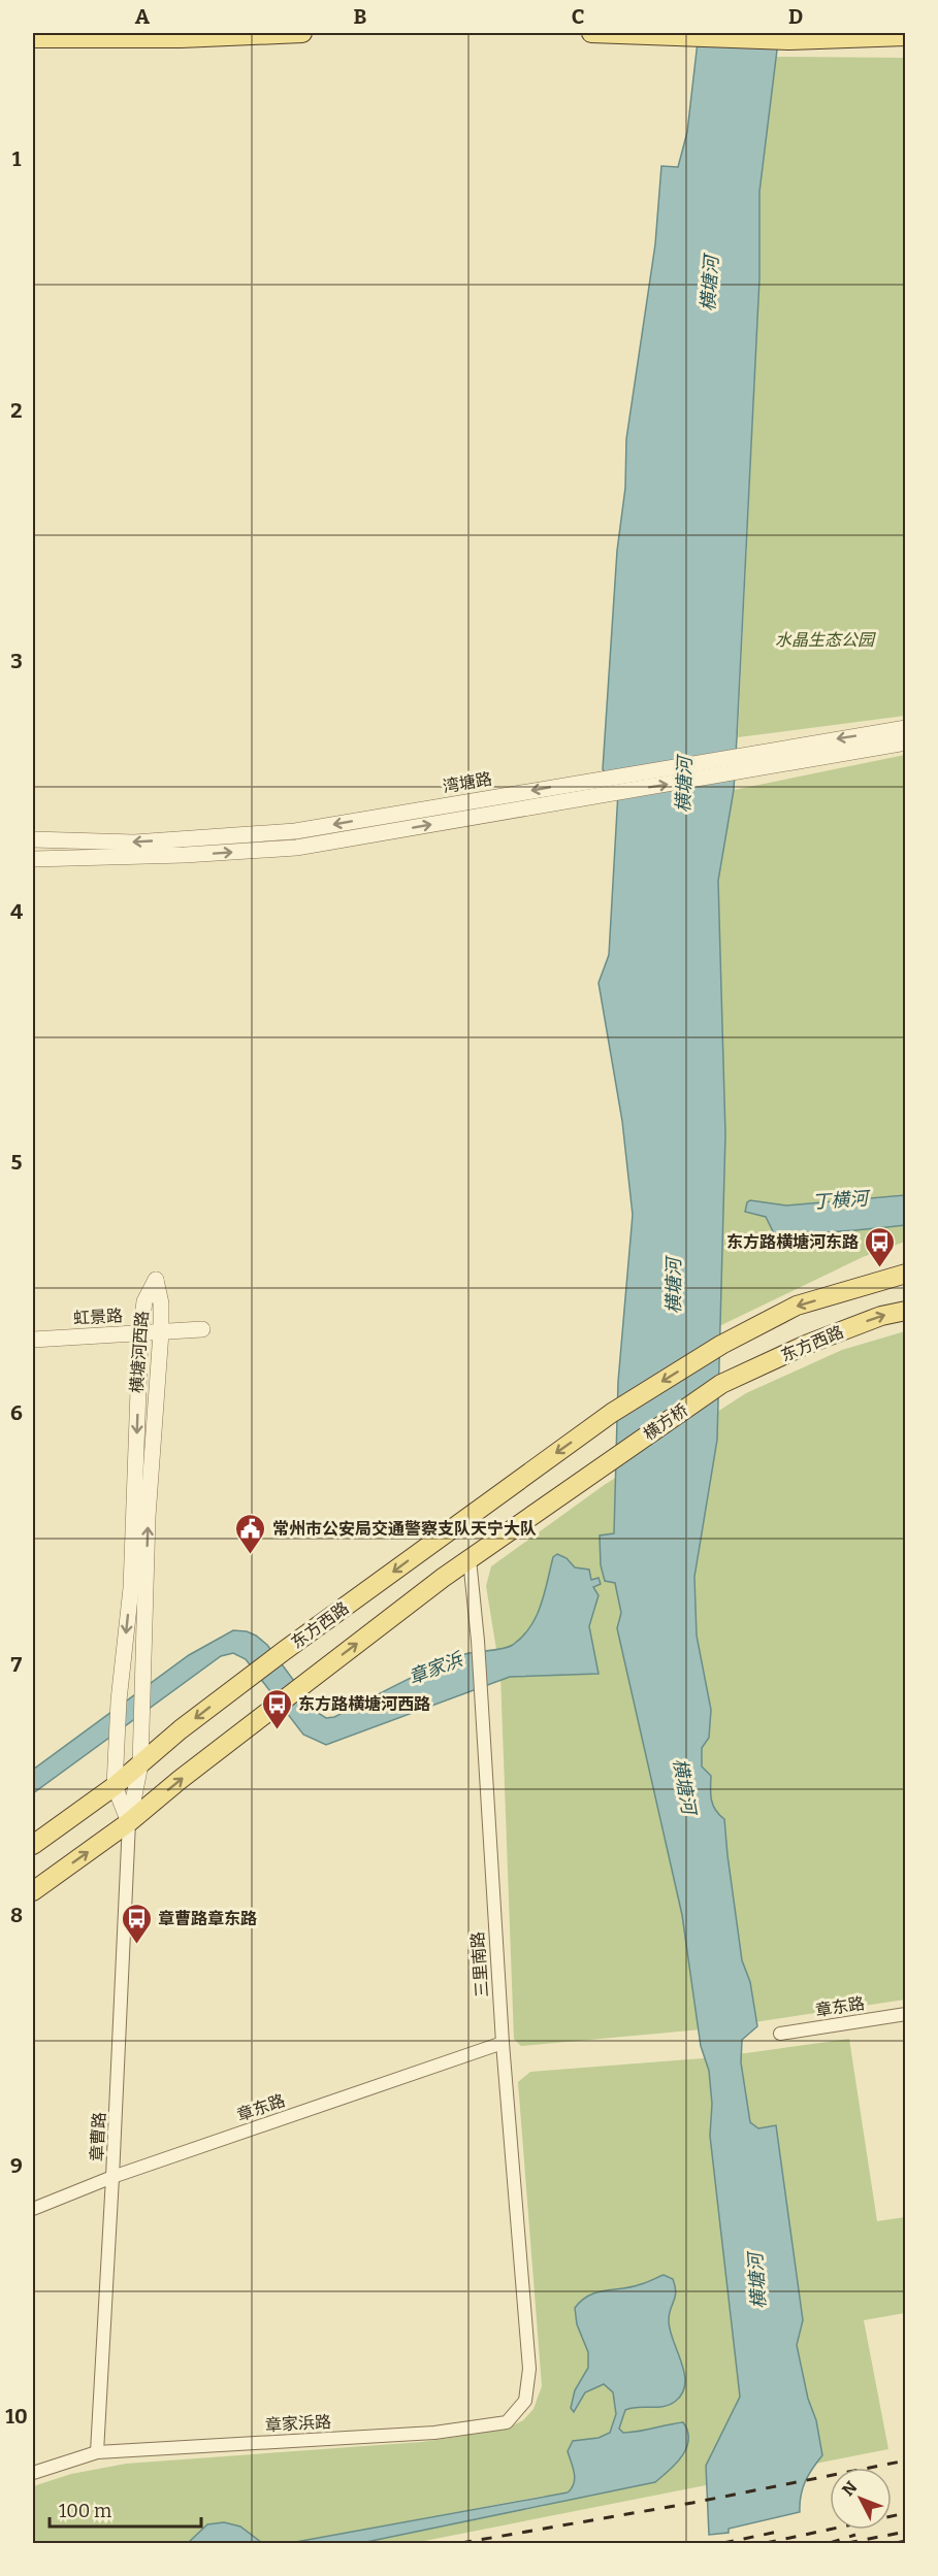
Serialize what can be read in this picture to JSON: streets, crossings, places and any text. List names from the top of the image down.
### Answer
{
  "streets": {
    "main road": ["东方西路", "横方桥"],
    "street": [
      "湾塘路",
      "虹景路",
      "横塘河西路",
      "三里南路",
      "章东路",
      "章曹路",
      "章家浜路"
    ]
  },
  "crossings": [
    ["虹景路", "横塘河西路"],
    ["东方西路", "横塘河西路"],
    ["东方西路", "横方桥"],
    ["横塘河西路", "章曹路"],
    ["横方桥", "三里南路"],
    ["三里南路", "章东路"],
    ["三里南路", "章家浜路"],
    ["章东路", "章曹路"],
    ["章曹路", "章家浜路"]
  ],
  "water": ["横塘河", "丁横河", "章家浜"],
  "parks": ["水晶生态公园"],
  "places": {
    "bus stop": ["东方路横塘河东路", "东方路横塘河西路", "章曹路章东路"],
    "public building": ["常州市公安局交通警察支队天宁大队"]
  },
  "scale_bar": "100 m",
  "north": "top left",
  "grid": {
    "columns": [
      "A",
      "B",
      "C",
      "D"
    ],
    "rows": [
      "1",
      "2",
      "3",
      "4",
      "5",
      "6",
      "7",
      "8",
      "9",
      "10"
    ]
  }
}
